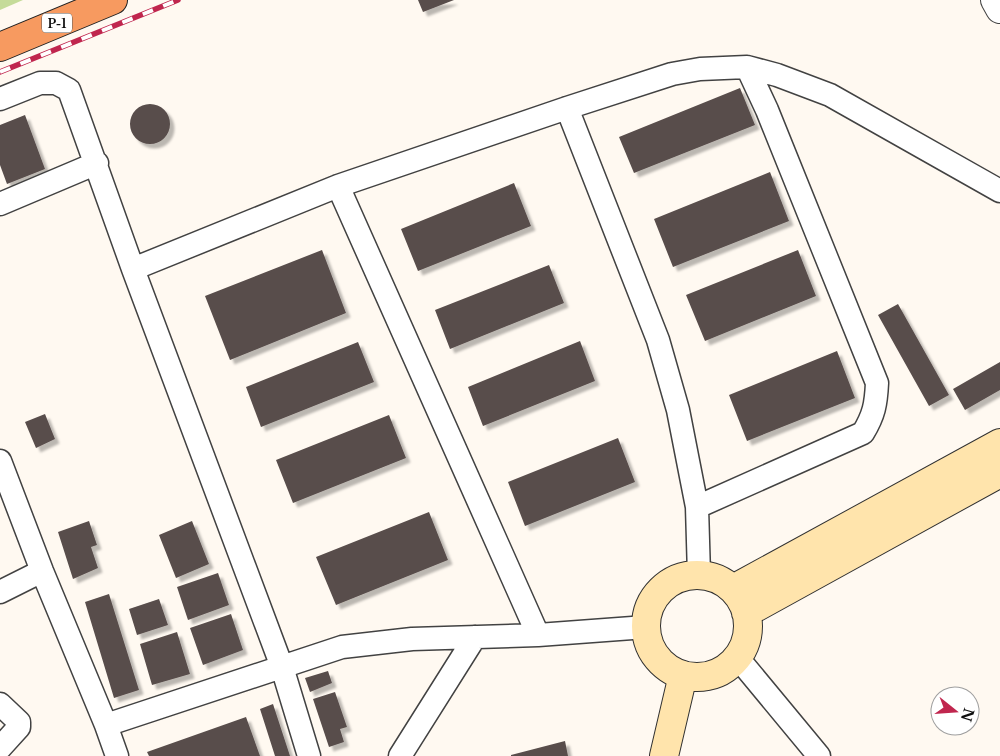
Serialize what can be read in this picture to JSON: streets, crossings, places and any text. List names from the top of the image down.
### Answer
{
  "streets": {
    "highway": ["P-1"]
  },
  "north": "right"
}
